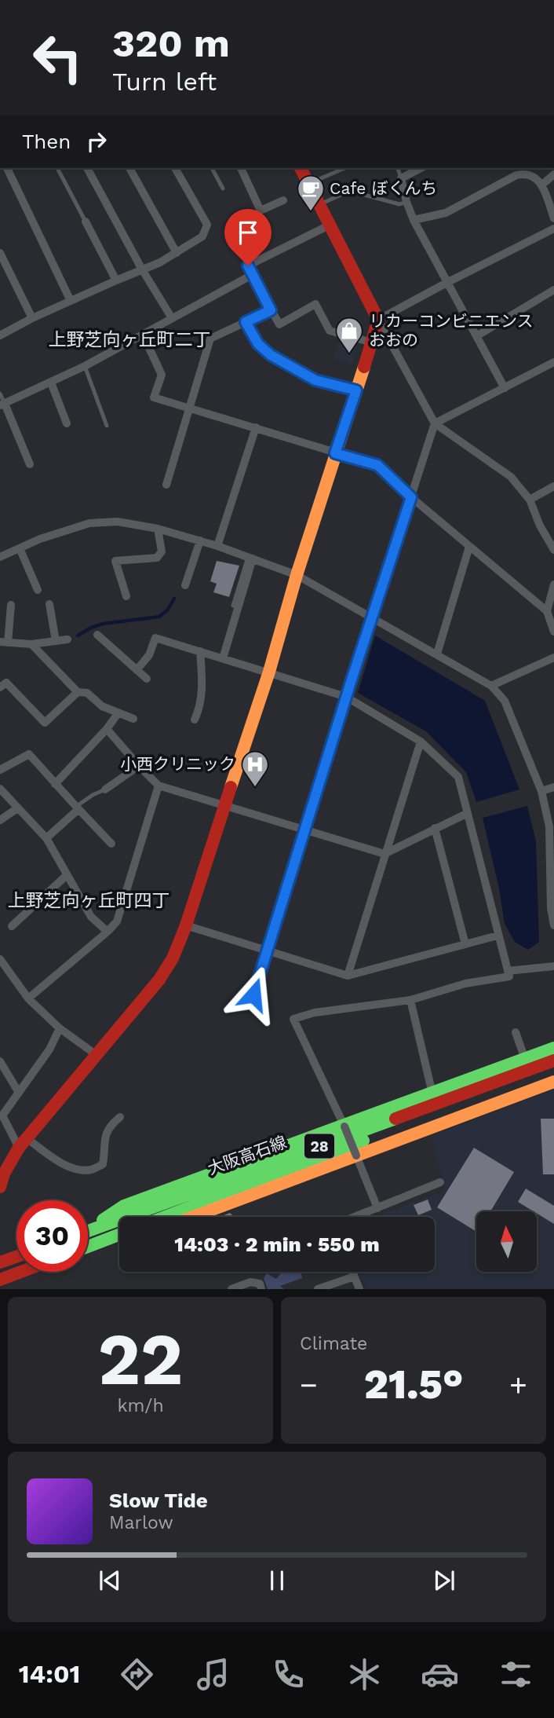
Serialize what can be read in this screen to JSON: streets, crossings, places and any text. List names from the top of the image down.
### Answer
{
  "streets": {
    "main road": ["28", "大阪高石線"]
  },
  "districts": ["上野芝向ヶ丘町二丁", "上野芝向ヶ丘町四丁"],
  "places": {
    "cafe": ["Cafe ぼくんち"],
    "shop": ["リカーコンビニエンス おおの"],
    "hospital": ["小西クリニック"]
  },
  "north": "top",
  "page": {
    "turn": ["320 m", "Turn left"],
    "then": "Then",
    "limit": "30",
    "trip": "14:03 · 2 min · 550 m",
    "tile": [
      ["22", "km/h"],
      "Climate"
    ],
    "heat": ["−", "21.5°", "+"],
    "song": ["Slow Tide", "Marlow"],
    "tabs": "14:01"
  }
}
